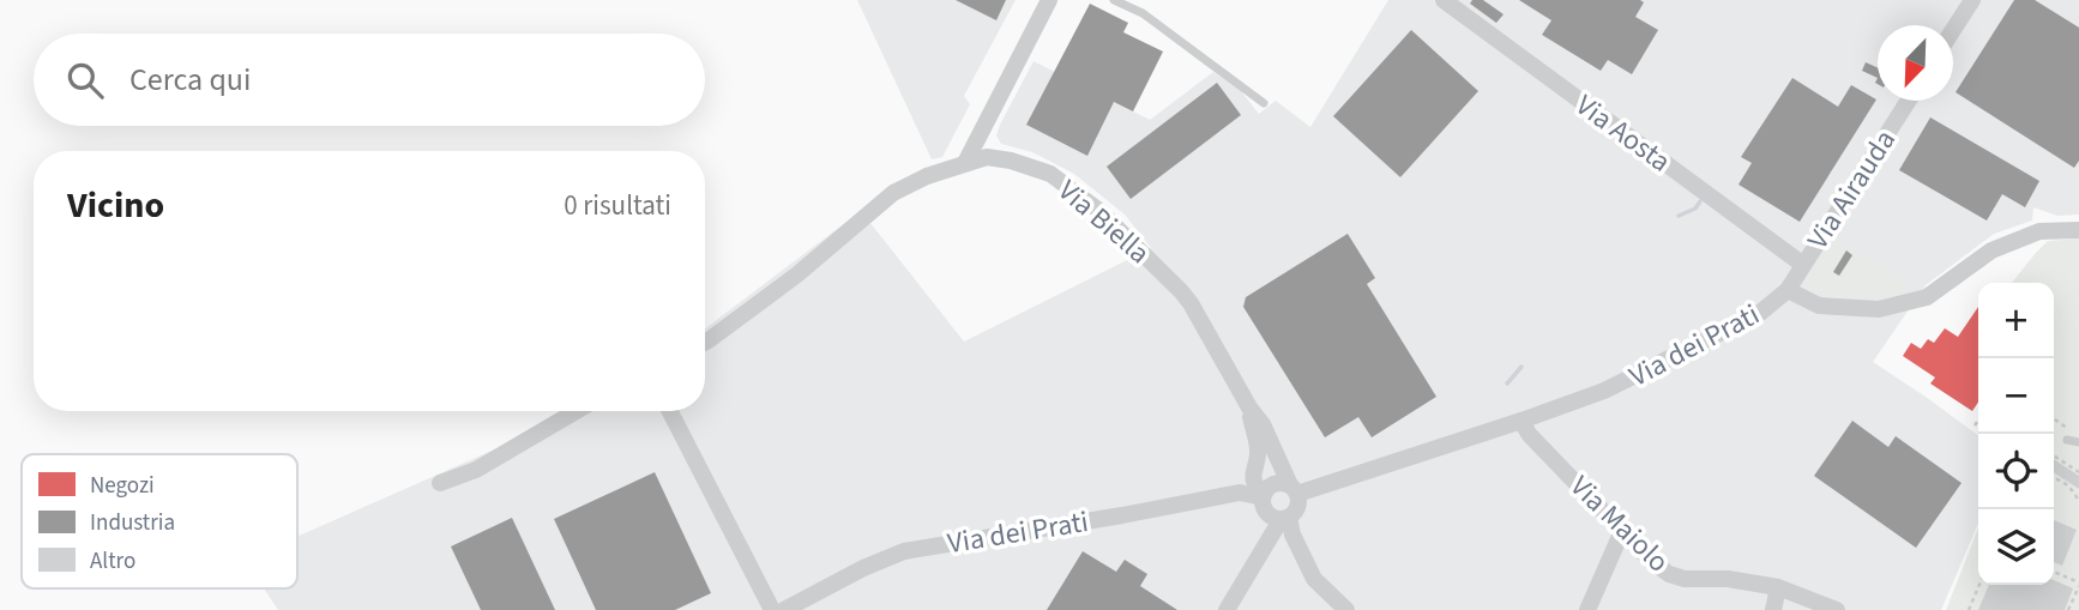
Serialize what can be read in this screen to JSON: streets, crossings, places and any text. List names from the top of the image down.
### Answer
{
  "streets": {
    "street": [
      "Via Aosta",
      "Via Airauda",
      "Via Biella",
      "Via dei Prati",
      "Via Maiolo"
    ]
  },
  "crossings": [
    ["Via Aosta", "Via Airauda"],
    ["Via Airauda", "Via dei Prati"],
    ["Via Biella", "Via dei Prati"],
    ["Via dei Prati", "Via Maiolo"]
  ],
  "legend": ["Negozi", "Industria", "Altro"],
  "north": "bottom left",
  "page": {
    "search": "Cerca qui",
    "heading": ["Vicino", "0 risultati"],
    "map_buttons": ["+", "−"]
  }
}
